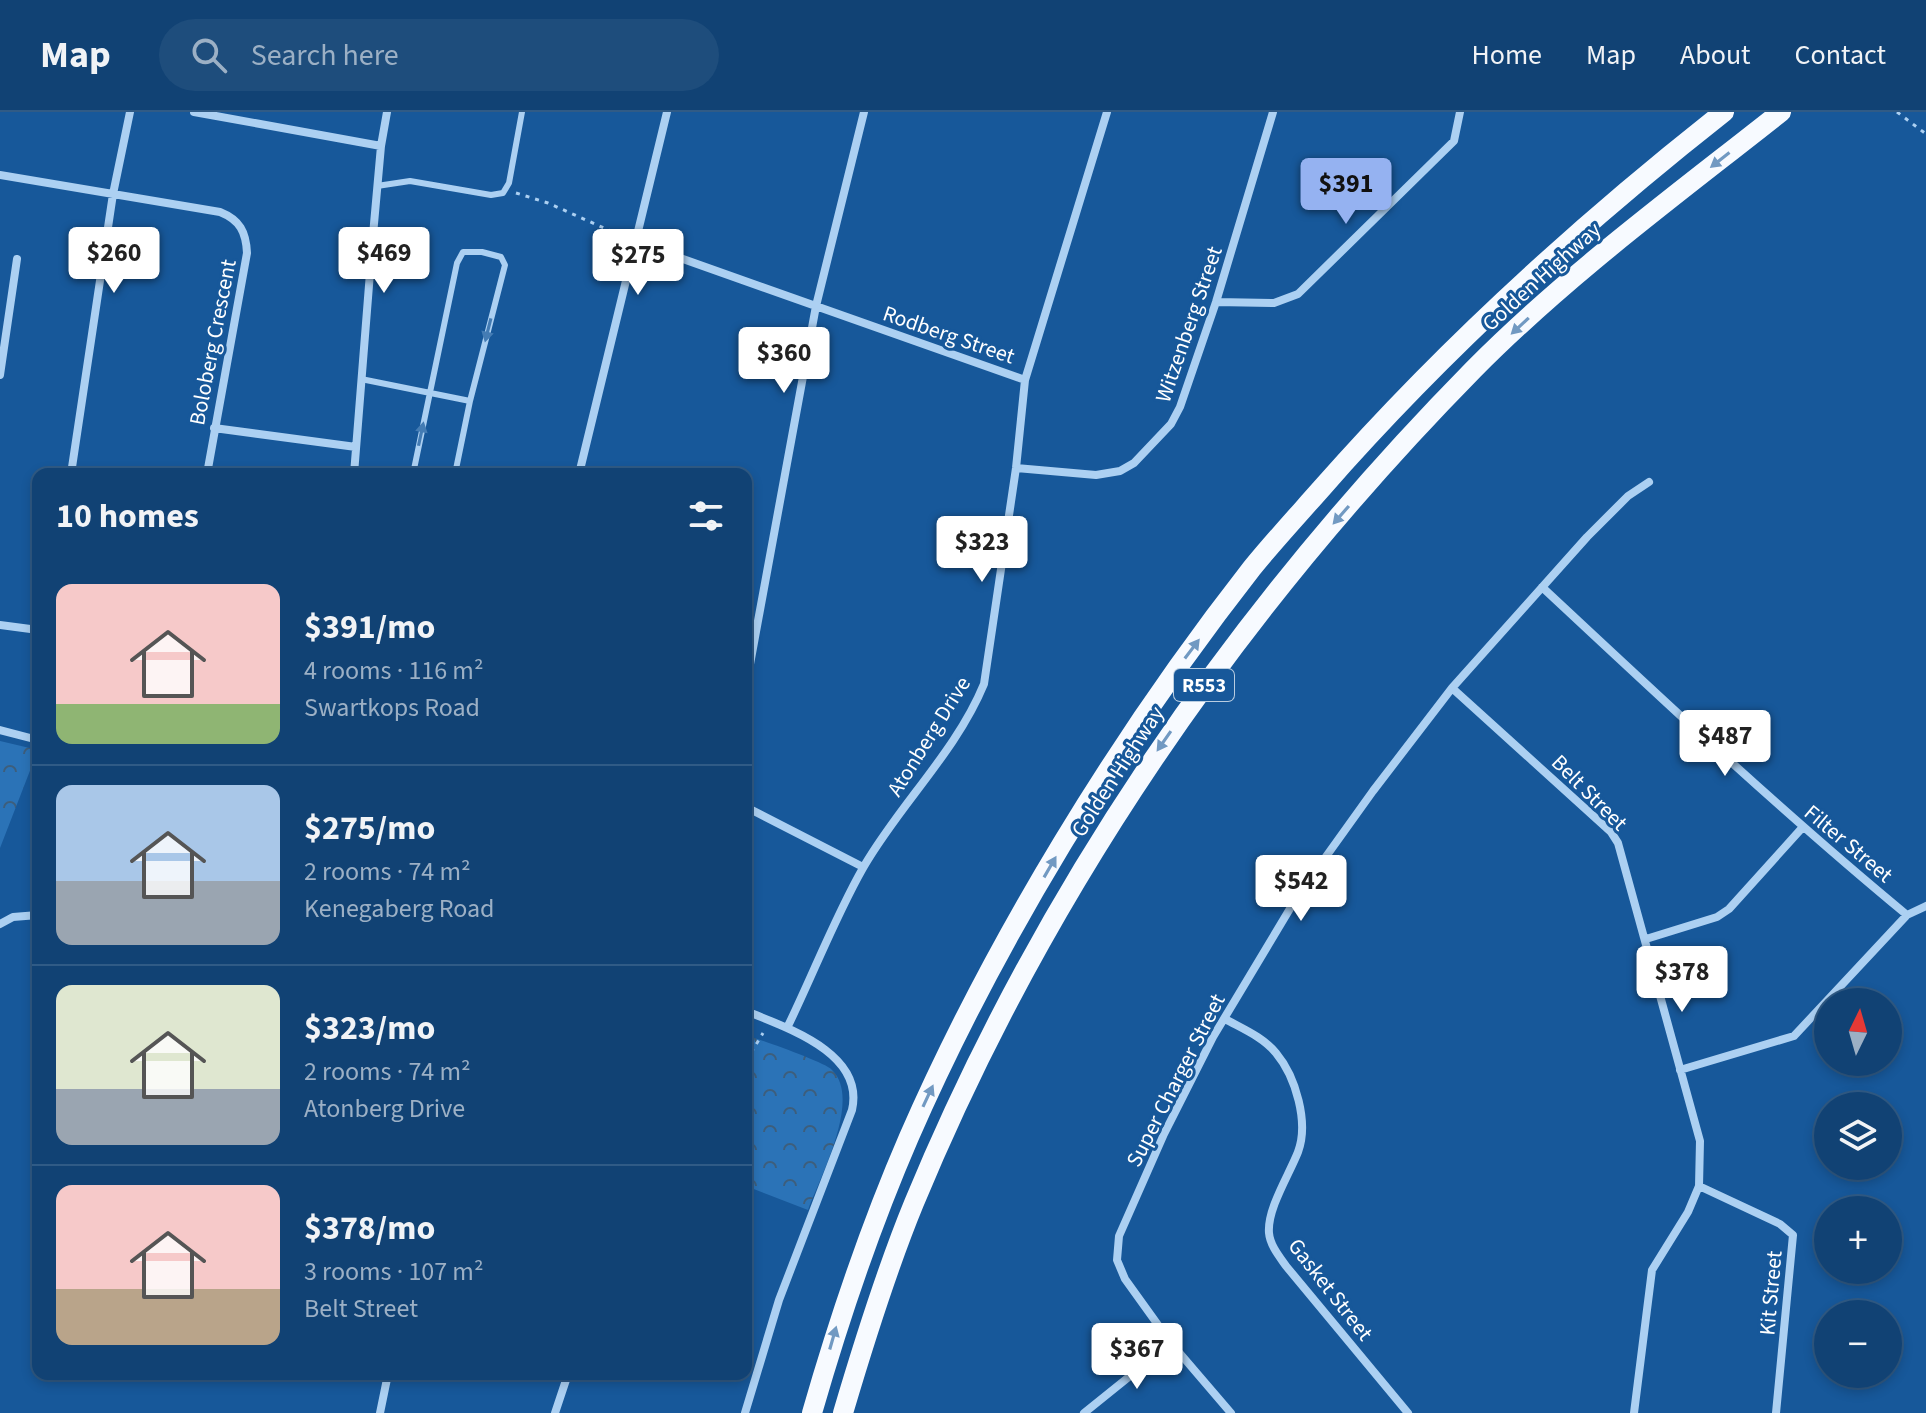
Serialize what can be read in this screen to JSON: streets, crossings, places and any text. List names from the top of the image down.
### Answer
{
  "streets": {
    "main road": ["Golden Highway", "R553"],
    "street": [
      "Witzenberg Street",
      "Rodberg Street",
      "Boloberg Crescent",
      "Atonberg Drive",
      "Belt Street",
      "Filter Street",
      "Super Charger Street",
      "Gasket Street",
      "Kit Street"
    ]
  },
  "crossings": [
    ["Witzenberg Street", "Atonberg Drive"],
    ["Rodberg Street", "Atonberg Drive"],
    ["Belt Street", "Super Charger Street"],
    ["Belt Street", "Kit Street"],
    ["Filter Street", "Super Charger Street"],
    ["Super Charger Street", "Gasket Street"]
  ],
  "north": "top",
  "page": {
    "header": "Map",
    "search": "Search here",
    "nav": [
      "Home",
      "Map",
      "About",
      "Contact"
    ],
    "price": [
      "$391",
      "$260",
      "$469",
      "$275",
      "$360",
      "$323",
      "$487",
      "$542",
      "$378",
      "$367"
    ],
    "heading": "10 homes",
    "list": [
      {
        "name": "$391/mo",
        "note": "4 rooms · 116 m² · Swartkops Road"
      },
      {
        "name": "$275/mo",
        "note": "2 rooms · 74 m² · Kenegaberg Road"
      },
      {
        "name": "$323/mo",
        "note": "2 rooms · 74 m² · Atonberg Drive"
      },
      {
        "name": "$378/mo",
        "note": "3 rooms · 107 m² · Belt Street"
      }
    ],
    "map_buttons": ["+", "−"]
  }
}
